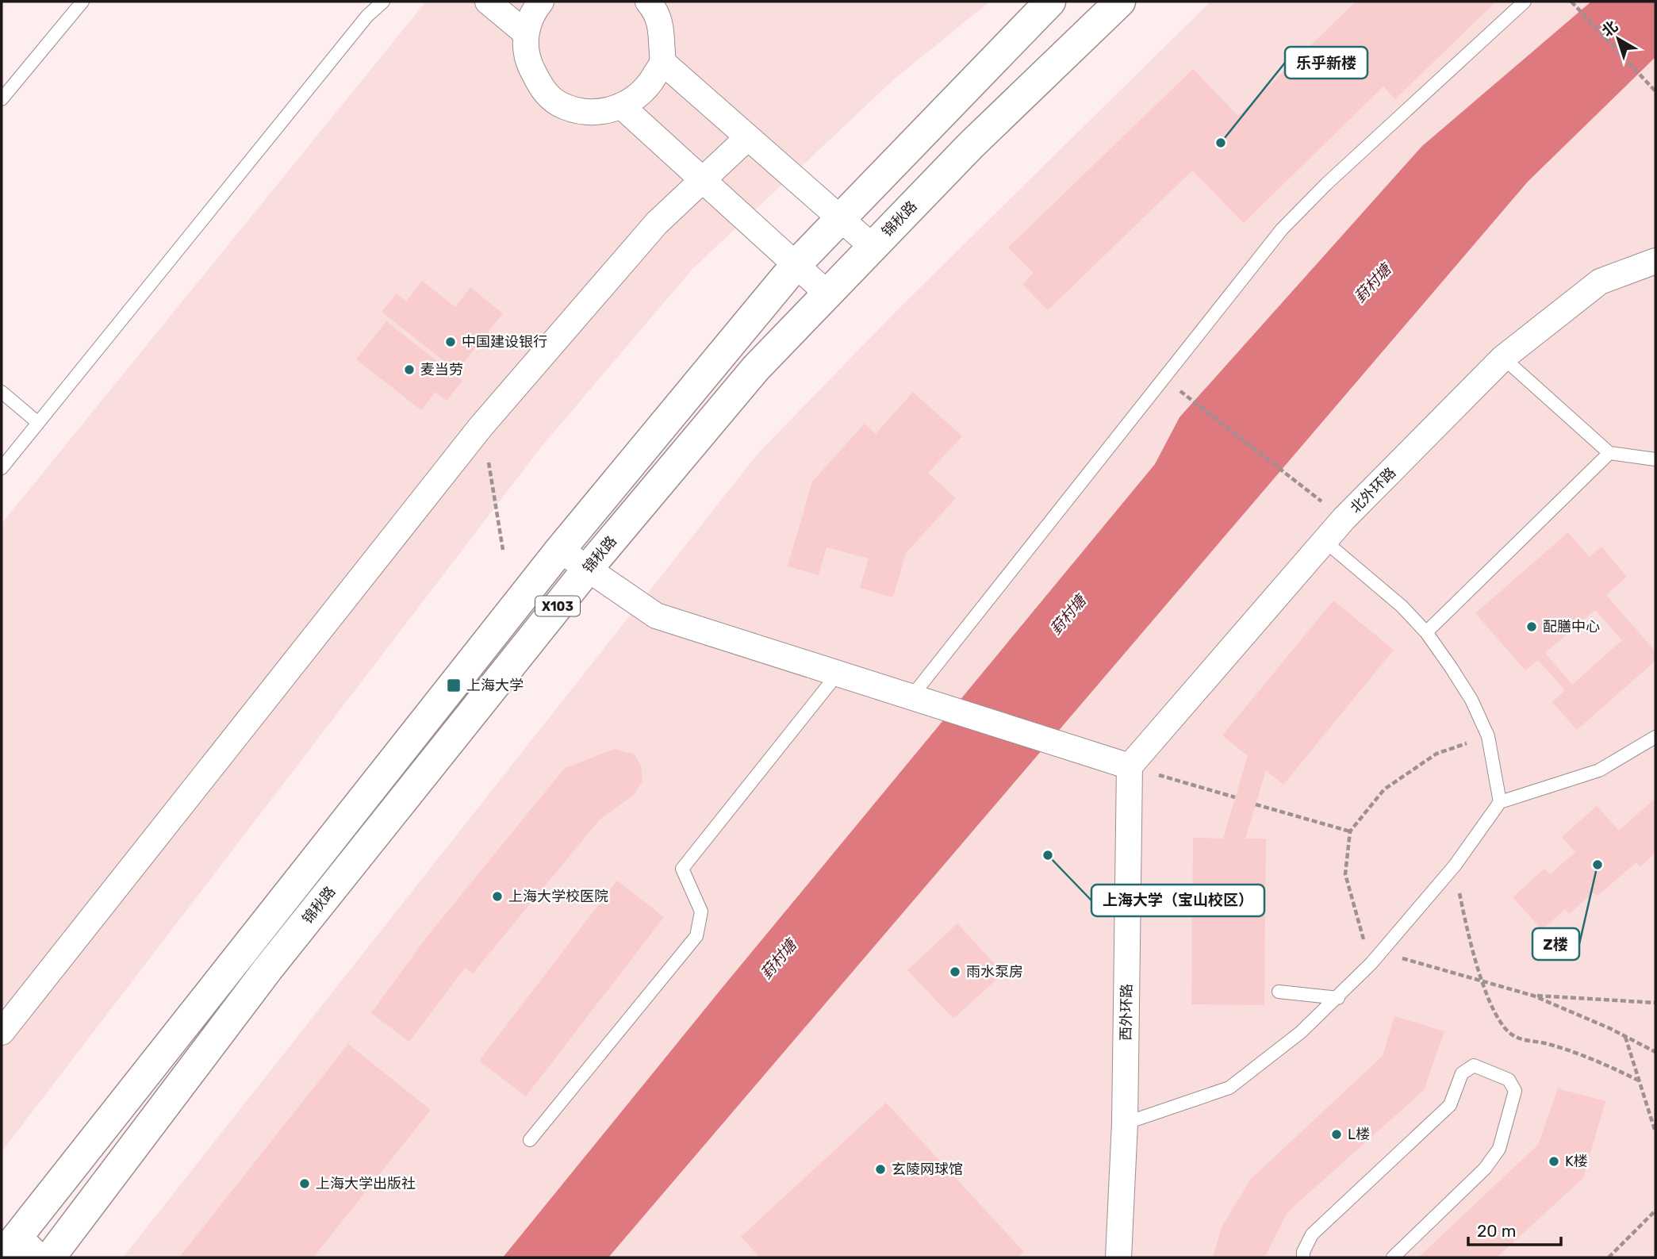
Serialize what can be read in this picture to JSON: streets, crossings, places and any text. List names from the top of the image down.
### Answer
{
  "streets": {
    "main road": ["锦秋路", "X103"],
    "street": ["北外环路", "西外环路"]
  },
  "crossings": [
    ["北外环路", "西外环路"]
  ],
  "water": ["葑村塘"],
  "places": {
    "other": [
      "乐乎新楼",
      "中国建设银行",
      "麦当劳",
      "配膳中心",
      "上海大学（宝山校区）",
      "Z楼",
      "上海大学校医院",
      "雨水泵房",
      "L楼",
      "K楼",
      "玄陵网球馆",
      "上海大学出版社"
    ],
    "transit": ["上海大学"]
  },
  "scale_bar": "20 m",
  "north": "top left"
}
